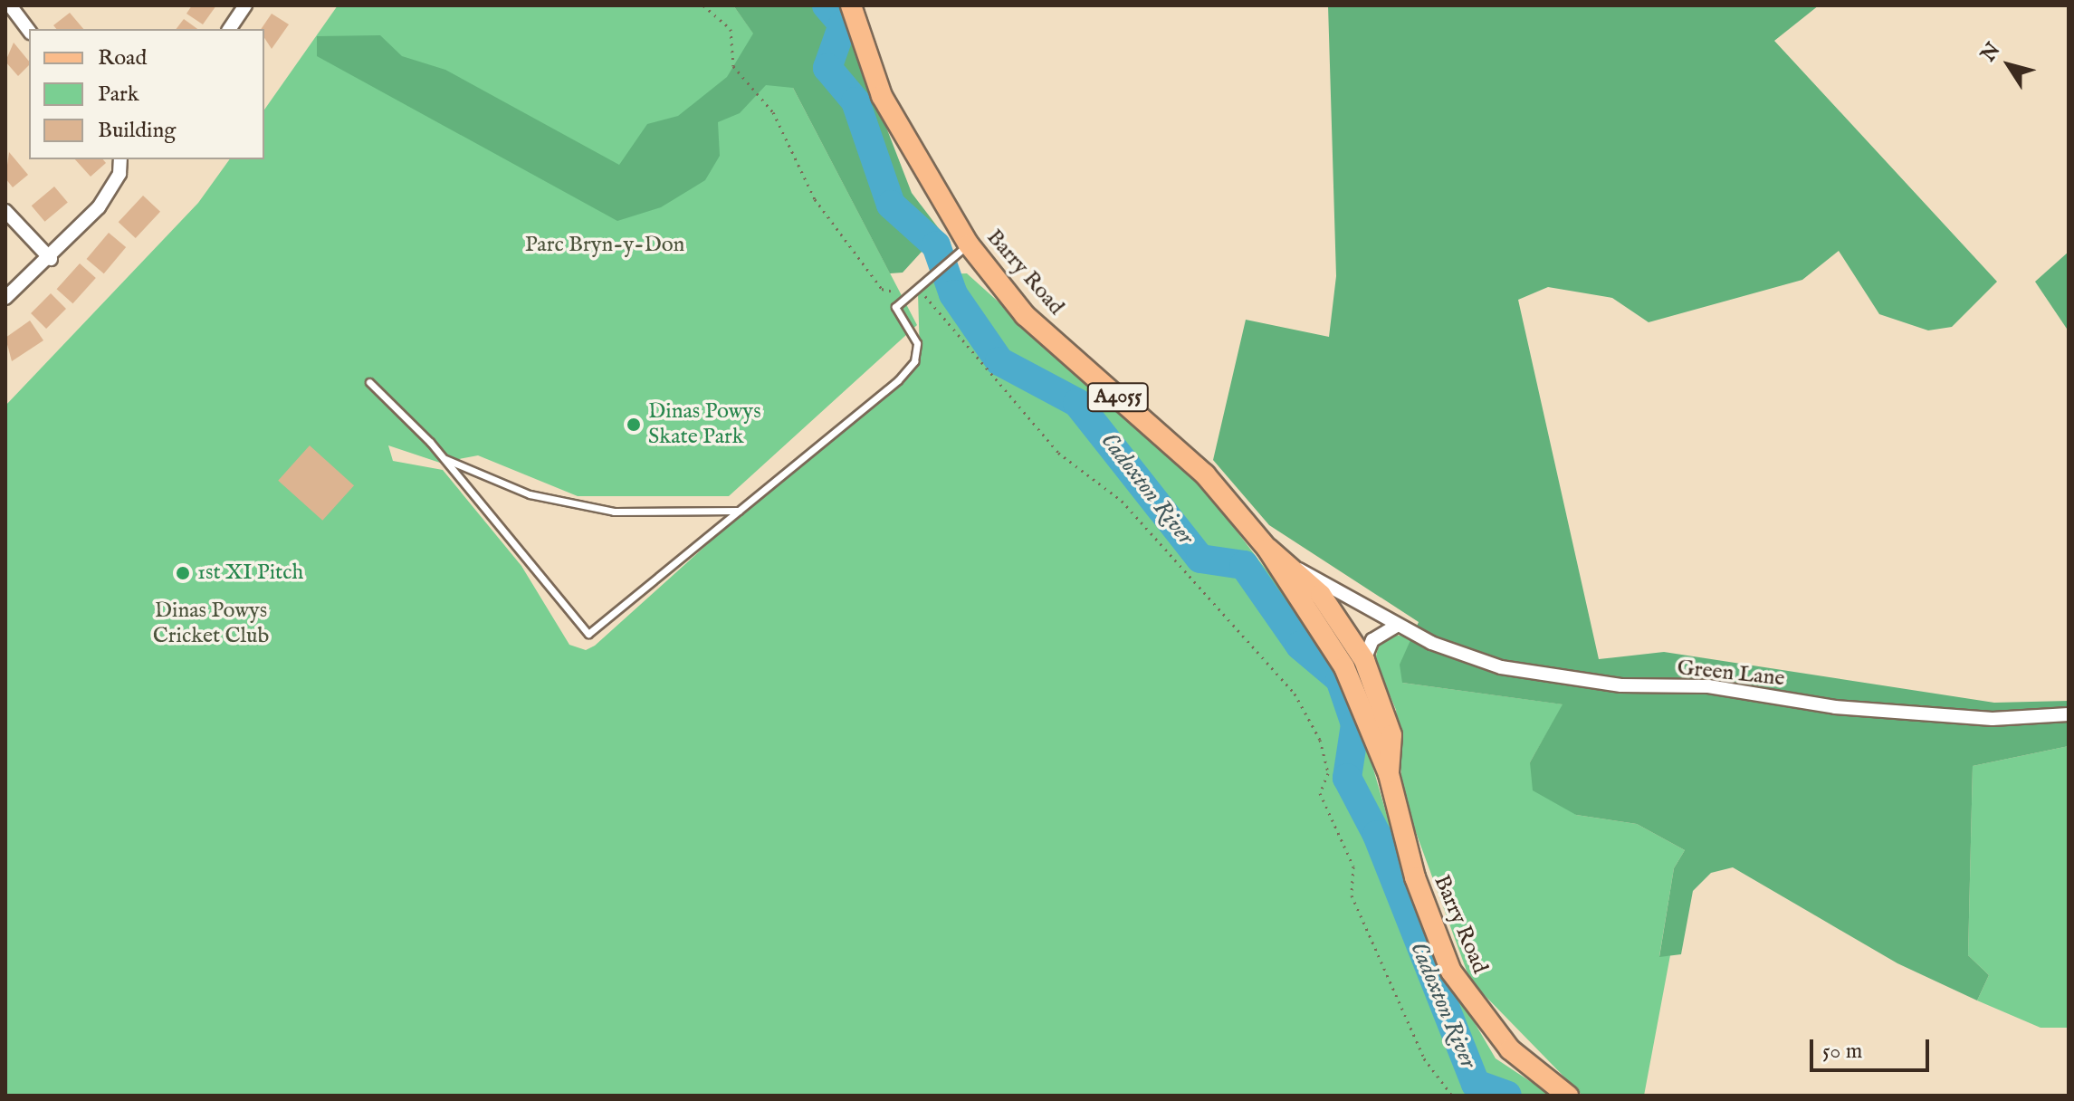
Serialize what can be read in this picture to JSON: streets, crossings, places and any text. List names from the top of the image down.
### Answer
{
  "streets": {
    "main road": ["Barry Road", "A4055"],
    "street": ["Green Lane"]
  },
  "crossings": [
    ["Barry Road", "Green Lane"]
  ],
  "water": ["Cadoxton River"],
  "parks": ["Parc Bryn-y-Don", "Dinas Powys Cricket Club"],
  "places": ["Dinas Powys Skate Park", "1st XI Pitch"],
  "legend": ["Road", "Park", "Building"],
  "scale_bar": "50 m",
  "north": "top left"
}
